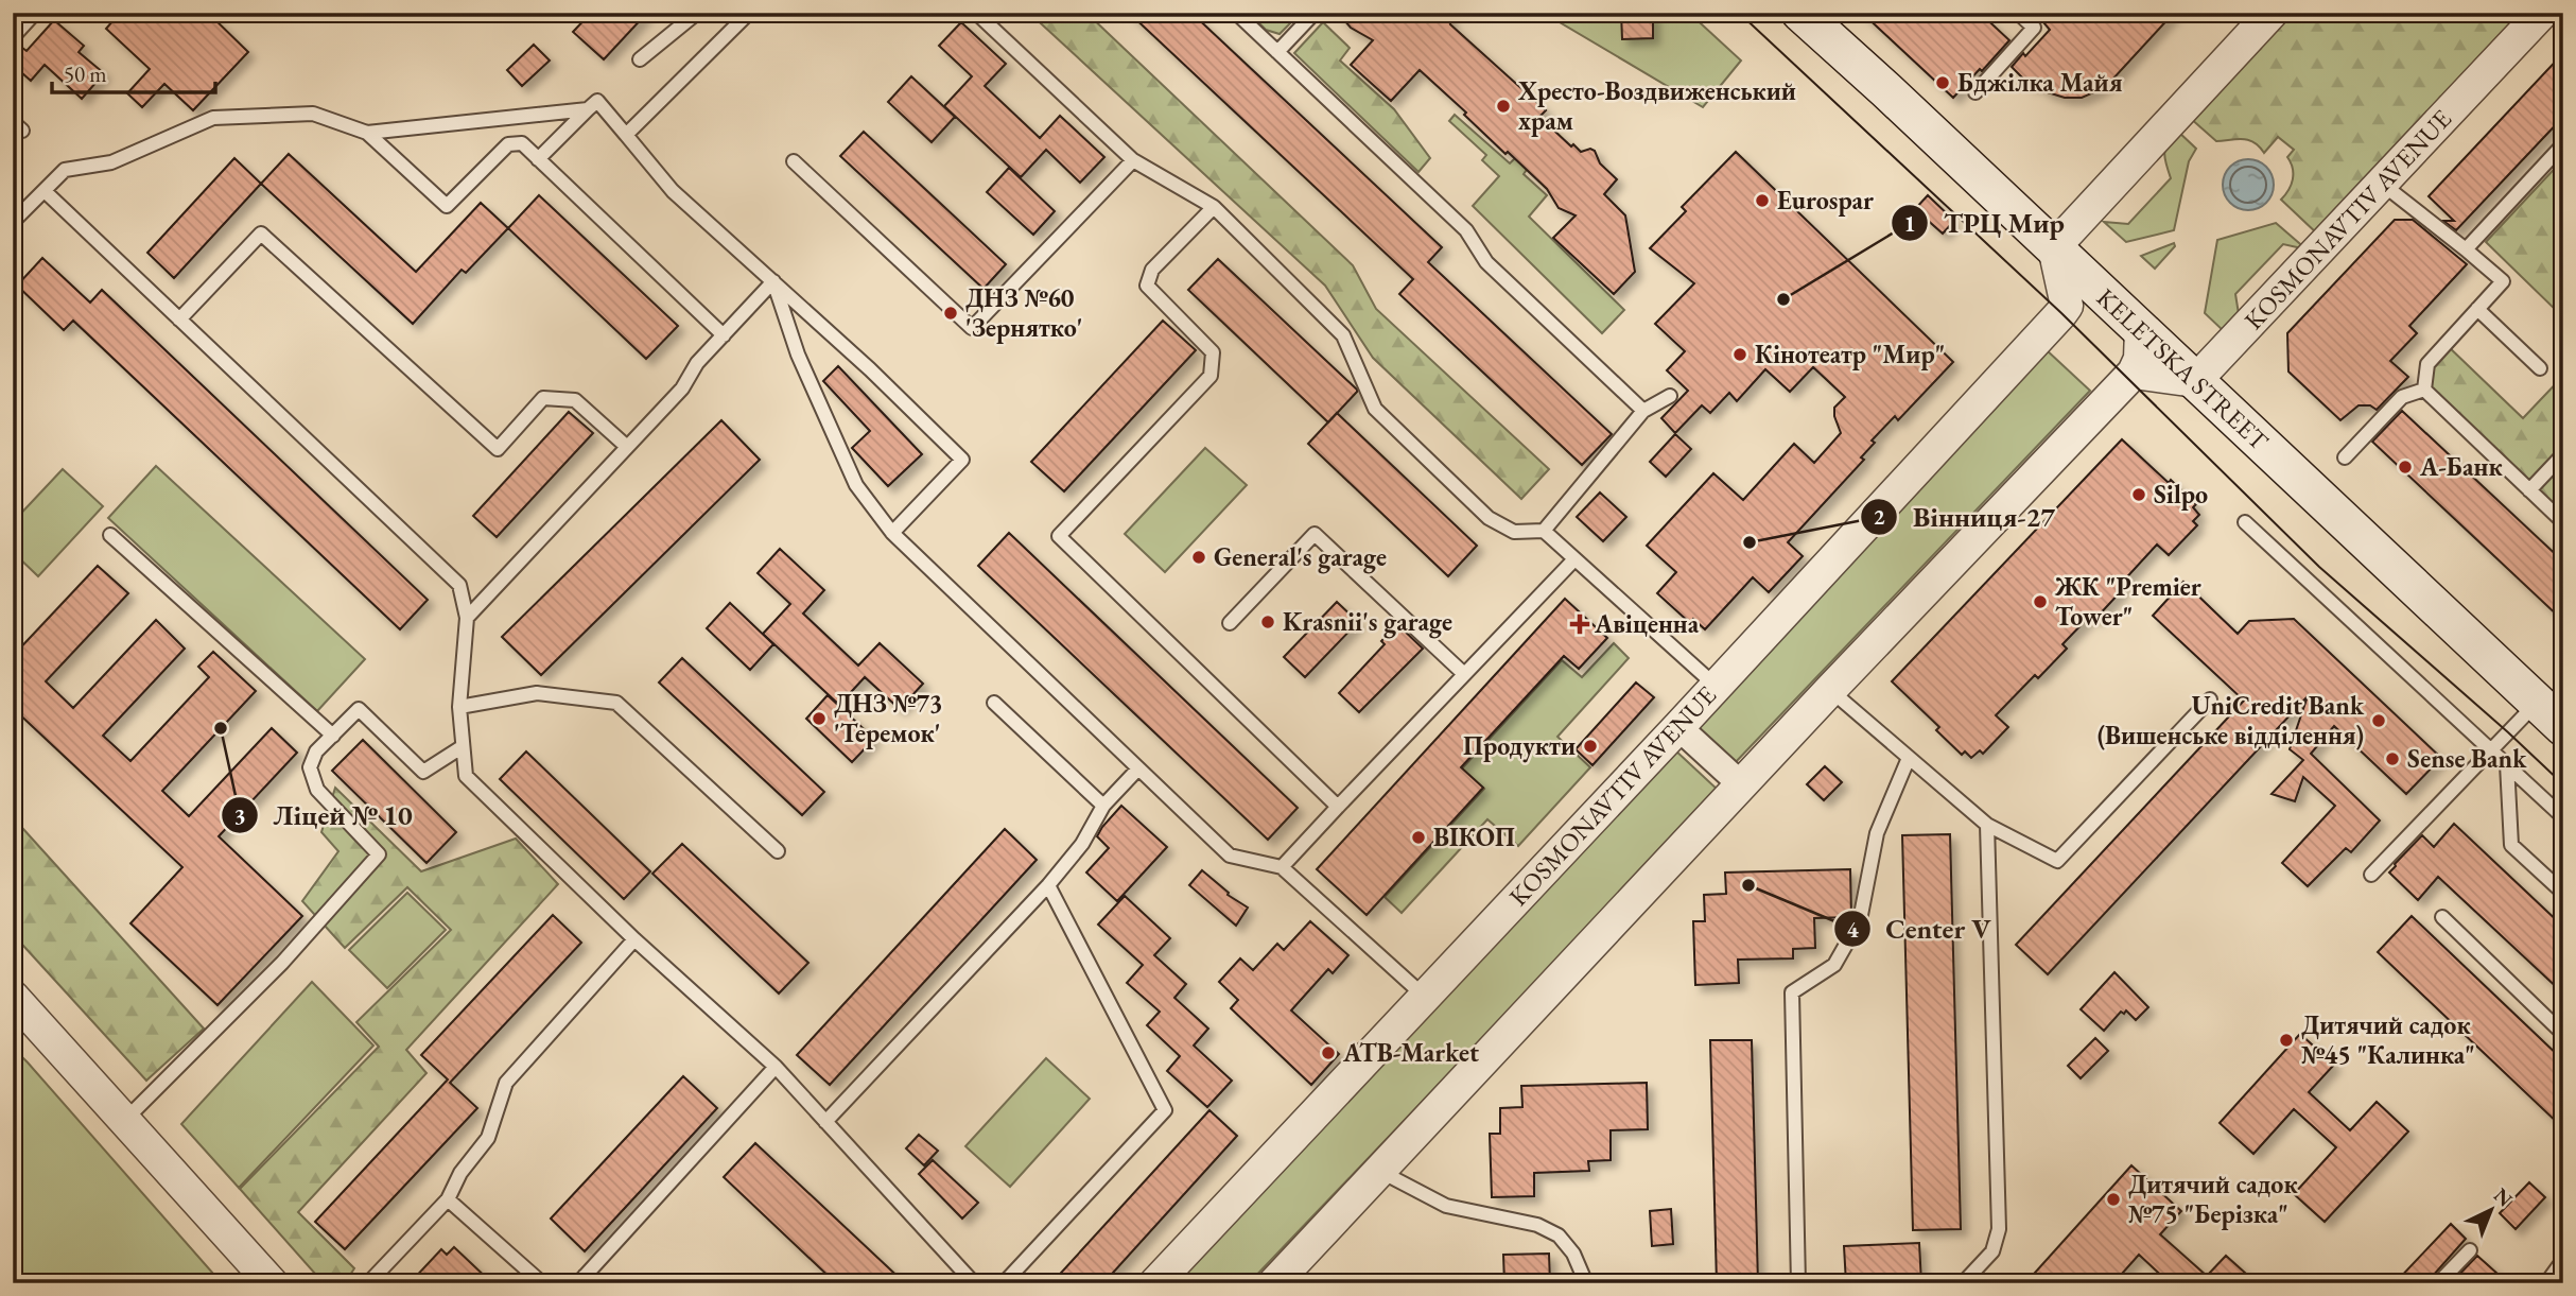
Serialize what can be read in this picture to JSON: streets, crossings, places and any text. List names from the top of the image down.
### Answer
{
  "streets": {
    "main road": ["KELETSKA STREET"],
    "street": ["KOSMONAVTIV AVENUE"]
  },
  "crossings": [
    ["KOSMONAVTIV AVENUE", "KELETSKA STREET"]
  ],
  "places": {
    "other": [
      "Бджілка Майя",
      "Хресто-Воздвиженський храм",
      "Eurospar",
      "ТРЦ Мир",
      "ДНЗ №60 'Зернятко'",
      "Кінотеатр \"Мир\"",
      "А-Банк",
      "Silpo",
      "Вінниця-27",
      "General's garage",
      "ЖК \"Premier Tower\"",
      "Krasnii's garage",
      "ДНЗ №73 'Теремок'",
      "UniCredit Bank (Вишенське відділення)",
      "Ліцей № 10",
      "Продукти",
      "Sense Bank",
      "ВІКОП",
      "Center V",
      "Дитячий садок №45 \"Калинка\"",
      "ATB-Market",
      "Дитячий садок №75 \"Берізка\""
    ],
    "health": ["Авіценна"]
  },
  "scale_bar": "50 m",
  "north": "top right"
}
